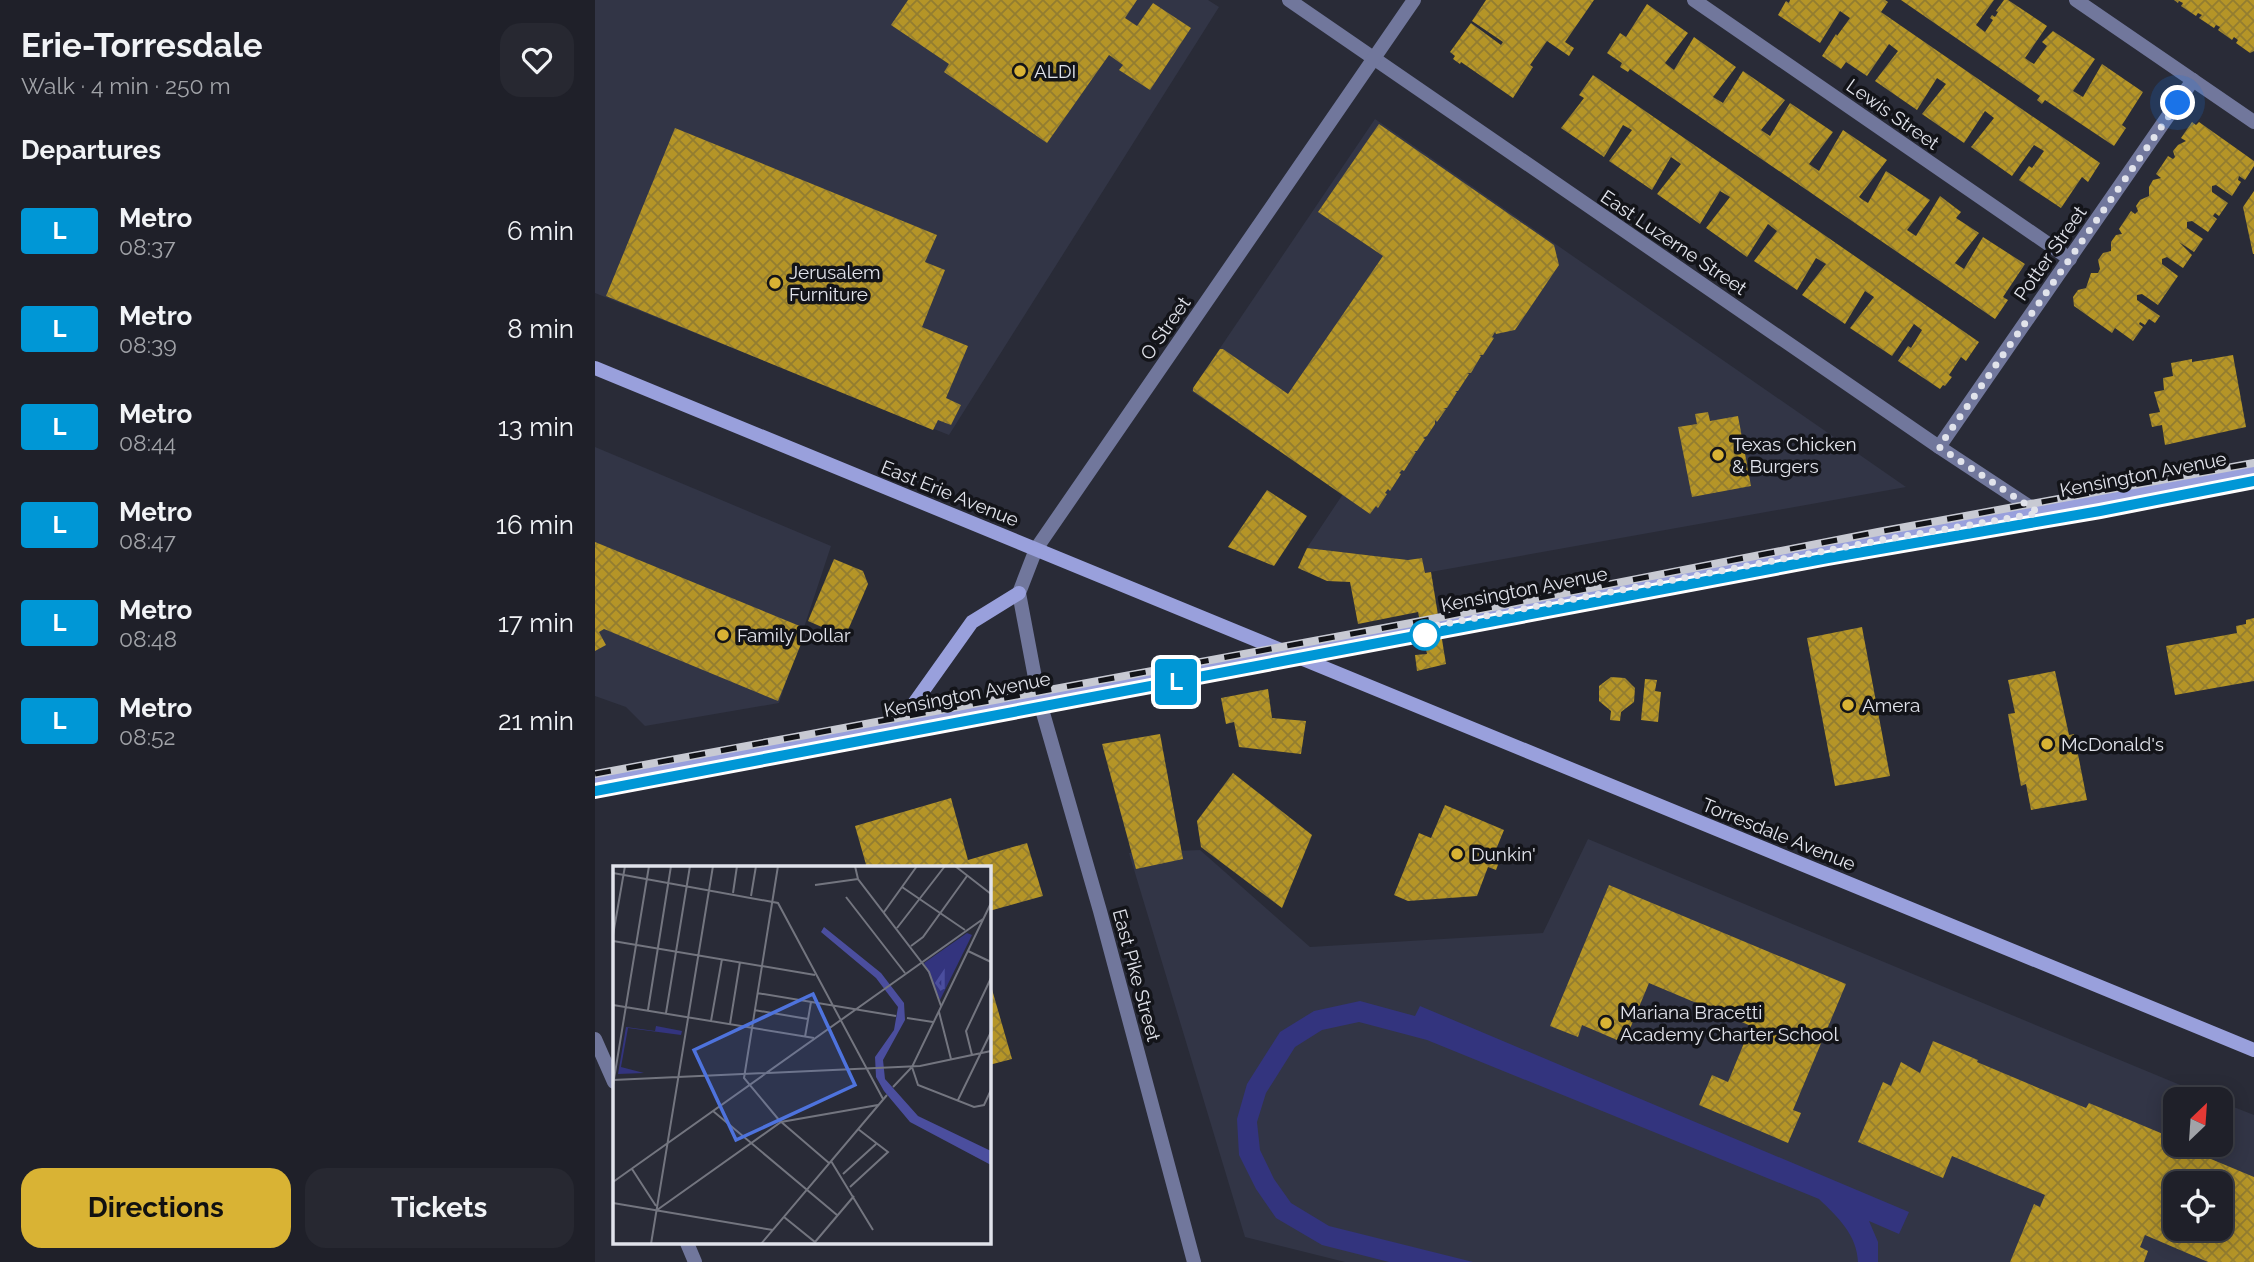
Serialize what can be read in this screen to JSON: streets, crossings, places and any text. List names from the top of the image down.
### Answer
{
  "streets": {
    "street": [
      "Lewis Street",
      "East Luzerne Street",
      "Potter Street",
      "O Street",
      "Kensington Avenue",
      "East Erie Avenue",
      "Torresdale Avenue",
      "East Pike Street"
    ]
  },
  "crossings": [
    ["Lewis Street", "Potter Street"],
    ["East Luzerne Street", "Potter Street"],
    ["East Luzerne Street", "O Street"],
    ["East Luzerne Street", "Kensington Avenue"],
    ["O Street", "East Erie Avenue"],
    ["Kensington Avenue", "East Erie Avenue"],
    ["Kensington Avenue", "Torresdale Avenue"],
    ["Kensington Avenue", "East Pike Street"],
    ["East Erie Avenue", "Torresdale Avenue"]
  ],
  "places": [
    "ALDI",
    "Jerusalem Furniture",
    "Texas Chicken & Burgers",
    "Family Dollar",
    "Amera",
    "McDonald's",
    "Dunkin'",
    "Mariana Bracetti Academy Charter School"
  ],
  "lines": ["metro line L"],
  "north": "top right",
  "page": {
    "heading": [
      ["Erie-Torresdale", "Walk · 4 min · 250 m"],
      "Departures"
    ],
    "on_map": "L",
    "list": [
      {
        "mark": "L",
        "name": "Metro",
        "note": "08:37",
        "value": "6 min"
      },
      {
        "mark": "L",
        "name": "Metro",
        "note": "08:39",
        "value": "8 min"
      },
      {
        "mark": "L",
        "name": "Metro",
        "note": "08:44",
        "value": "13 min"
      },
      {
        "mark": "L",
        "name": "Metro",
        "note": "08:47",
        "value": "16 min"
      },
      {
        "mark": "L",
        "name": "Metro",
        "note": "08:48",
        "value": "17 min"
      },
      {
        "mark": "L",
        "name": "Metro",
        "note": "08:52",
        "value": "21 min"
      }
    ],
    "buttons": ["Directions", "Tickets"]
  }
}
